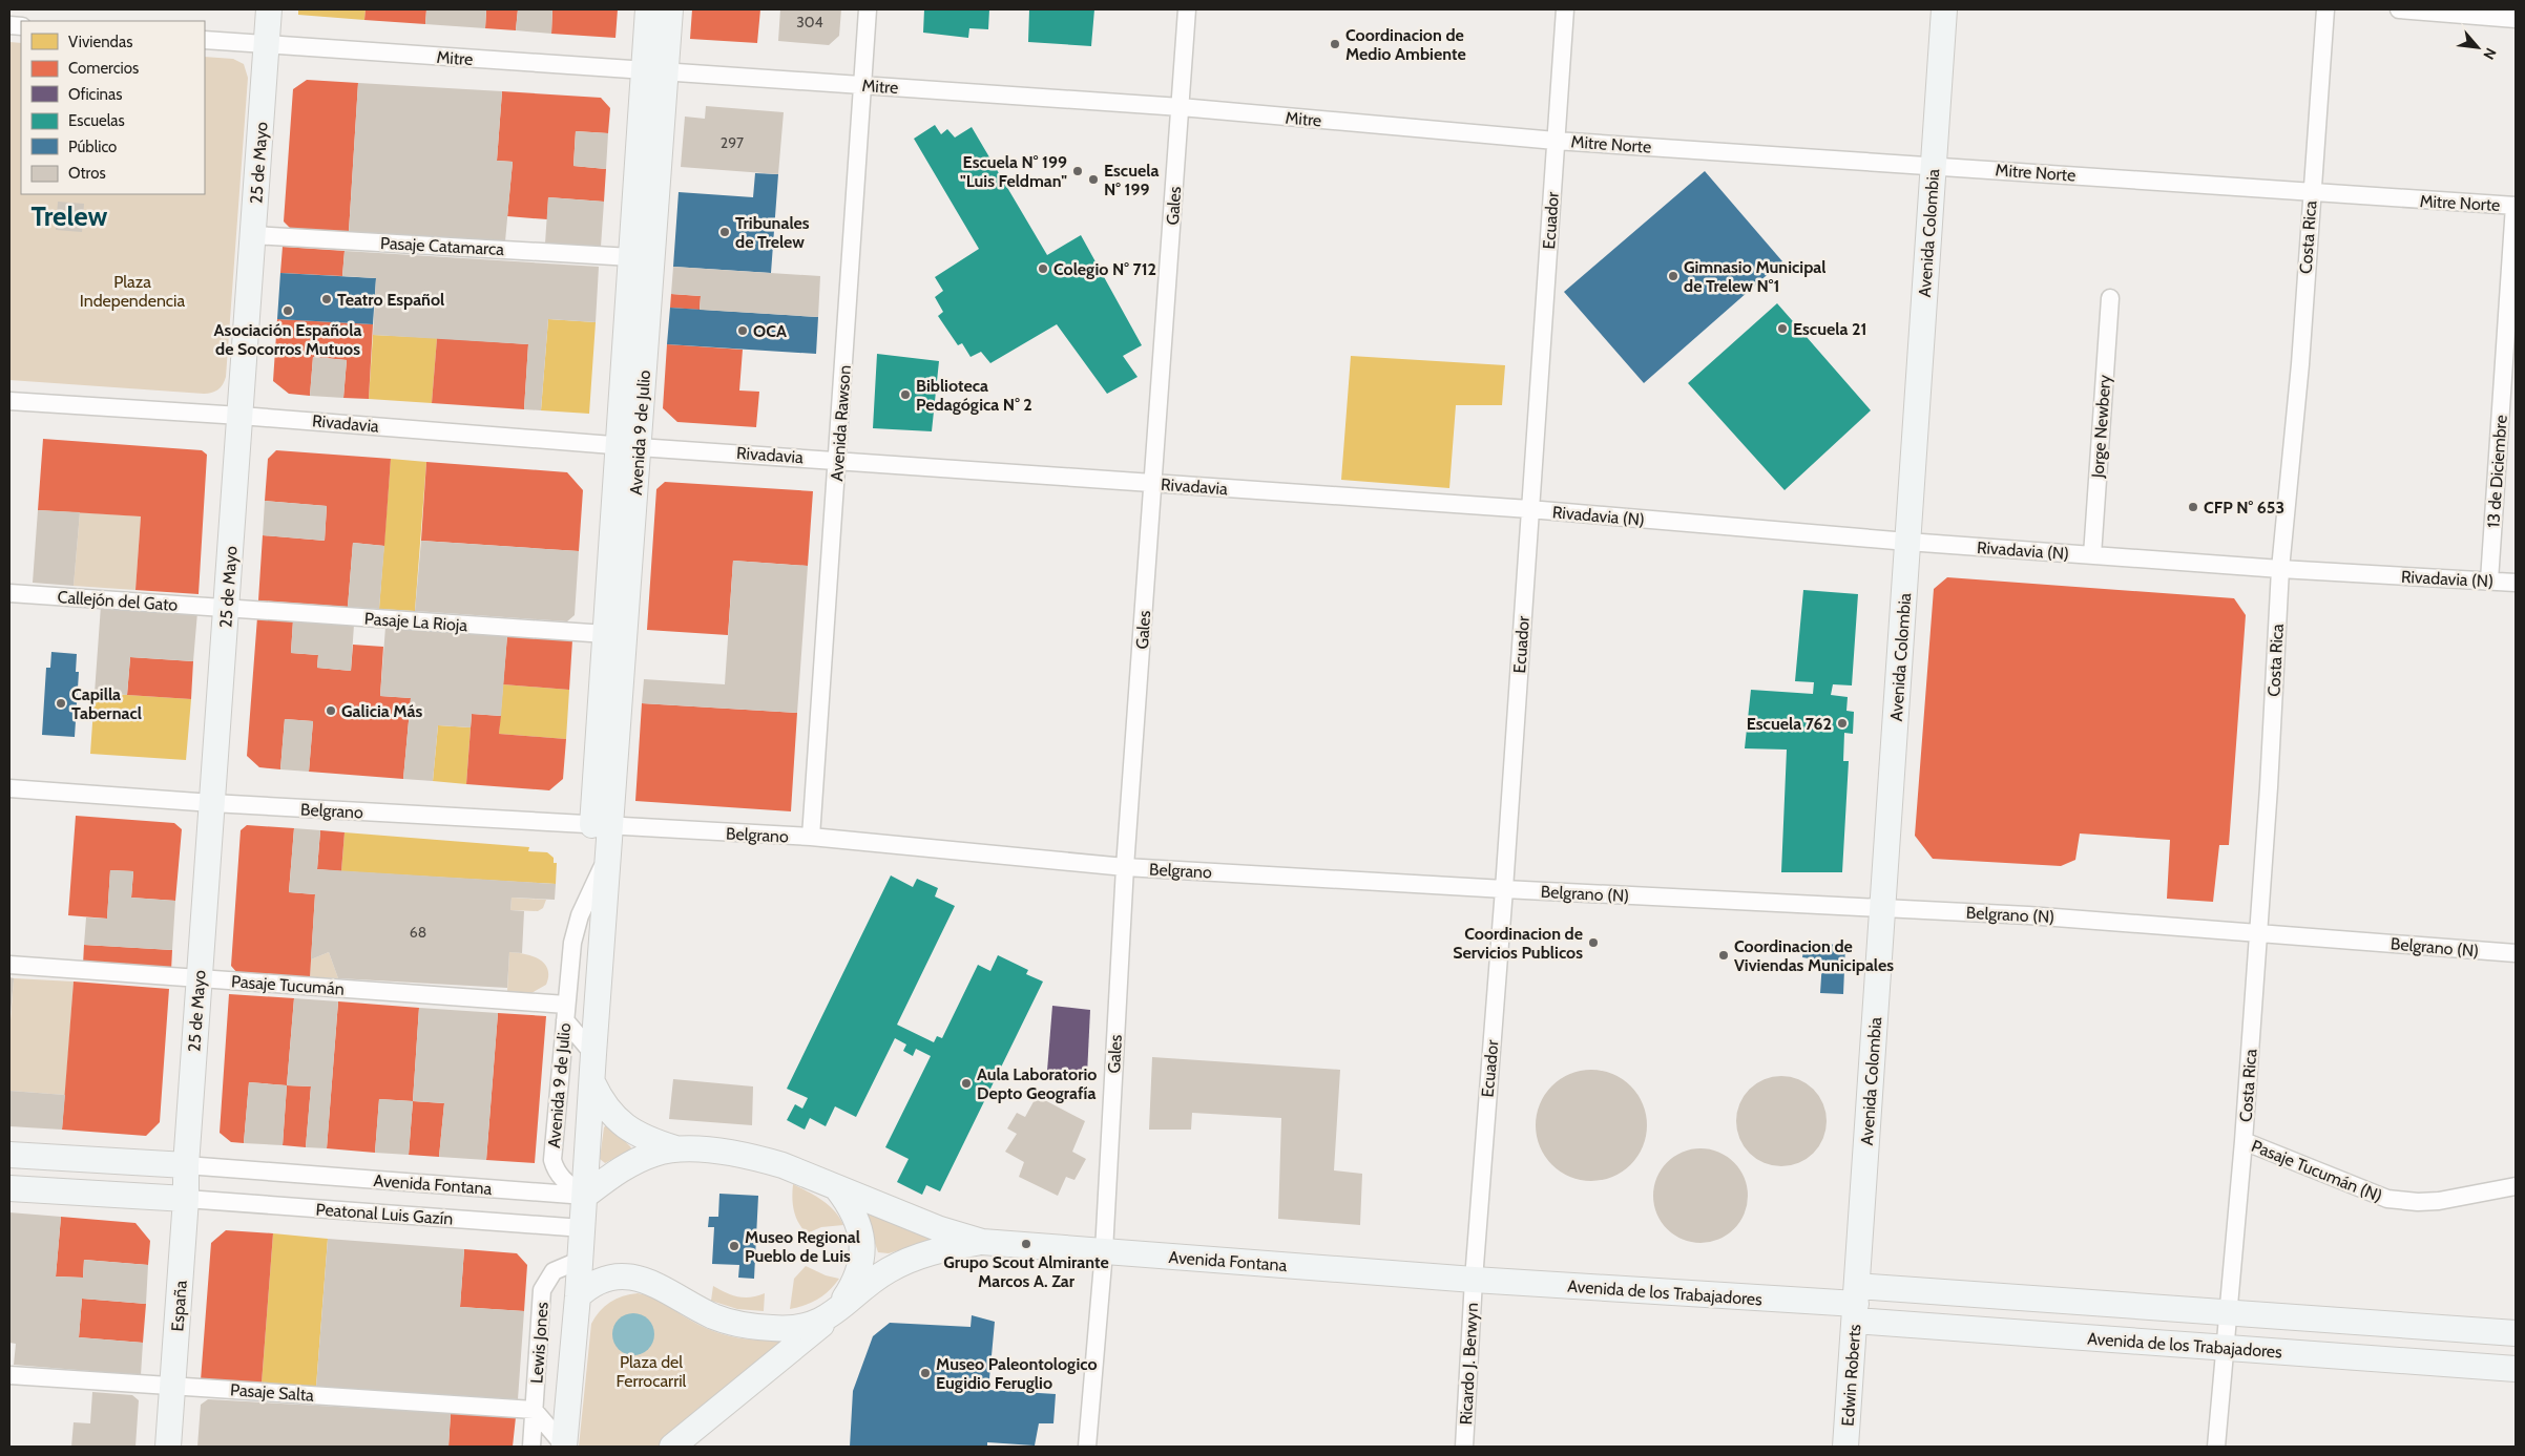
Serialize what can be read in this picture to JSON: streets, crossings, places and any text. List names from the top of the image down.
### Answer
{
  "streets": {
    "street": [
      "Mitre",
      "Mitre Norte",
      "25 de Mayo",
      "Gales",
      "Ecuador",
      "Avenida Colombia",
      "Costa Rica",
      "Pasaje Catamarca",
      "Rivadavia",
      "Avenida Rawson",
      "Jorge Newbery",
      "Avenida 9 de Julio",
      "13 de Diciembre",
      "Rivadavia (N)",
      "Callejón del Gato",
      "Pasaje La Rioja",
      "Belgrano",
      "Belgrano (N)",
      "Pasaje Tucumán",
      "Pasaje Tucumán (N)",
      "Avenida Fontana",
      "Peatonal Luis Gazín",
      "Avenida de los Trabajadores",
      "España",
      "Lewis Jones",
      "Ricardo J. Berwyn",
      "Edwin Roberts",
      "Pasaje Salta"
    ]
  },
  "crossings": [
    ["Mitre", "Mitre Norte"],
    ["Mitre", "25 de Mayo"],
    ["Mitre", "Gales"],
    ["Mitre", "Ecuador"],
    ["Mitre", "Avenida Rawson"],
    ["Mitre", "Avenida 9 de Julio"],
    ["Mitre Norte", "Ecuador"],
    ["Mitre Norte", "Avenida Colombia"],
    ["Mitre Norte", "Costa Rica"],
    ["Mitre Norte", "13 de Diciembre"],
    ["25 de Mayo", "Pasaje Catamarca"],
    ["25 de Mayo", "Rivadavia"],
    ["25 de Mayo", "Callejón del Gato"],
    ["25 de Mayo", "Pasaje La Rioja"],
    ["25 de Mayo", "Belgrano"],
    ["25 de Mayo", "Pasaje Tucumán"],
    ["25 de Mayo", "Avenida Fontana"],
    ["25 de Mayo", "España"],
    ["Gales", "Rivadavia"],
    ["Gales", "Belgrano"],
    ["Gales", "Avenida Fontana"],
    ["Ecuador", "Rivadavia"],
    ["Ecuador", "Rivadavia (N)"],
    ["Ecuador", "Belgrano"],
    ["Ecuador", "Belgrano (N)"],
    ["Ecuador", "Avenida Fontana"],
    ["Ecuador", "Avenida de los Trabajadores"],
    ["Ecuador", "Ricardo J. Berwyn"],
    ["Avenida Colombia", "Rivadavia (N)"],
    ["Avenida Colombia", "Belgrano (N)"],
    ["Avenida Colombia", "Avenida de los Trabajadores"],
    ["Avenida Colombia", "Edwin Roberts"],
    ["Costa Rica", "Rivadavia (N)"],
    ["Costa Rica", "Belgrano (N)"],
    ["Costa Rica", "Pasaje Tucumán (N)"],
    ["Costa Rica", "Avenida de los Trabajadores"],
    ["Pasaje Catamarca", "Avenida 9 de Julio"],
    ["Rivadavia", "Avenida Rawson"],
    ["Rivadavia", "Avenida 9 de Julio"],
    ["Rivadavia", "Rivadavia (N)"],
    ["Avenida Rawson", "Belgrano"],
    ["Jorge Newbery", "Rivadavia (N)"],
    ["Avenida 9 de Julio", "Pasaje La Rioja"],
    ["Avenida 9 de Julio", "Belgrano"],
    ["Avenida 9 de Julio", "Pasaje Tucumán"],
    ["Avenida 9 de Julio", "Avenida Fontana"],
    ["Avenida 9 de Julio", "Lewis Jones"],
    ["13 de Diciembre", "Rivadavia (N)"],
    ["Callejón del Gato", "Pasaje La Rioja"],
    ["Belgrano", "Belgrano (N)"],
    ["Avenida Fontana", "Avenida de los Trabajadores"],
    ["Avenida Fontana", "España"],
    ["Avenida Fontana", "Lewis Jones"],
    ["Avenida Fontana", "Ricardo J. Berwyn"],
    ["Peatonal Luis Gazín", "España"],
    ["Peatonal Luis Gazín", "Lewis Jones"],
    ["Avenida de los Trabajadores", "Ricardo J. Berwyn"],
    ["Avenida de los Trabajadores", "Edwin Roberts"],
    ["España", "Pasaje Salta"],
    ["Lewis Jones", "Pasaje Salta"]
  ],
  "districts": ["Trelew"],
  "parks": ["Plaza Independencia", "Plaza del Ferrocarril"],
  "places": [
    "Coordinacion de Medio Ambiente",
    "Escuela N° 199 \"Luis Feldman\"",
    "Escuela N° 199",
    "Tribunales de Trelew",
    "Colegio N° 712",
    "Gimnasio Municipal de Trelew N°1",
    "Teatro Español",
    "Asociación Española de Socorros Mutuos",
    "Escuela 21",
    "OCA",
    "Biblioteca Pedagógica N° 2",
    "CFP N° 653",
    "Capilla Tabernacl",
    "Galicia Más",
    "Escuela 762",
    "Coordinacion de Servicios Publicos",
    "Coordinacion de Viviendas Municipales",
    "Aula Laboratorio Depto Geografía",
    "Grupo Scout Almirante Marcos A. Zar",
    "Museo Regional Pueblo de Luis",
    "Museo Paleontologico Eugidio Feruglio"
  ],
  "house_numbers": ["304", "297", "68"],
  "legend": [
    "Viviendas",
    "Comercios",
    "Oficinas",
    "Escuelas",
    "Público",
    "Otros"
  ],
  "north": "bottom right"
}
